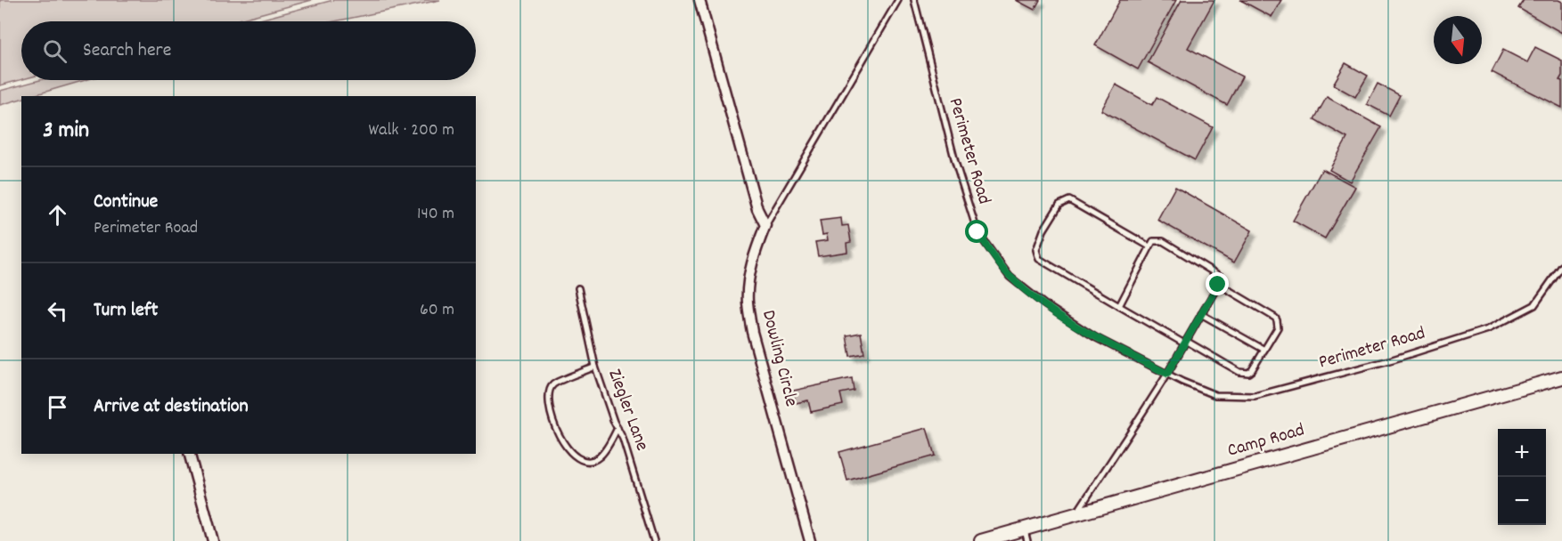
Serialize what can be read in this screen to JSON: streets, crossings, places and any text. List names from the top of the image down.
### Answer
{
  "streets": {
    "street": ["Dowling Circle", "Camp Road"],
    "lane": ["Perimeter Road", "Ziegler Lane"]
  },
  "north": "bottom",
  "page": {
    "search": "Search here",
    "heading": ["3 min", "Walk · 200 m"],
    "list": [
      ["Continue", "Perimeter Road", "140 m"],
      ["Turn left", "60 m"],
      "Arrive at destination"
    ],
    "map_buttons": ["+", "−"]
  }
}
